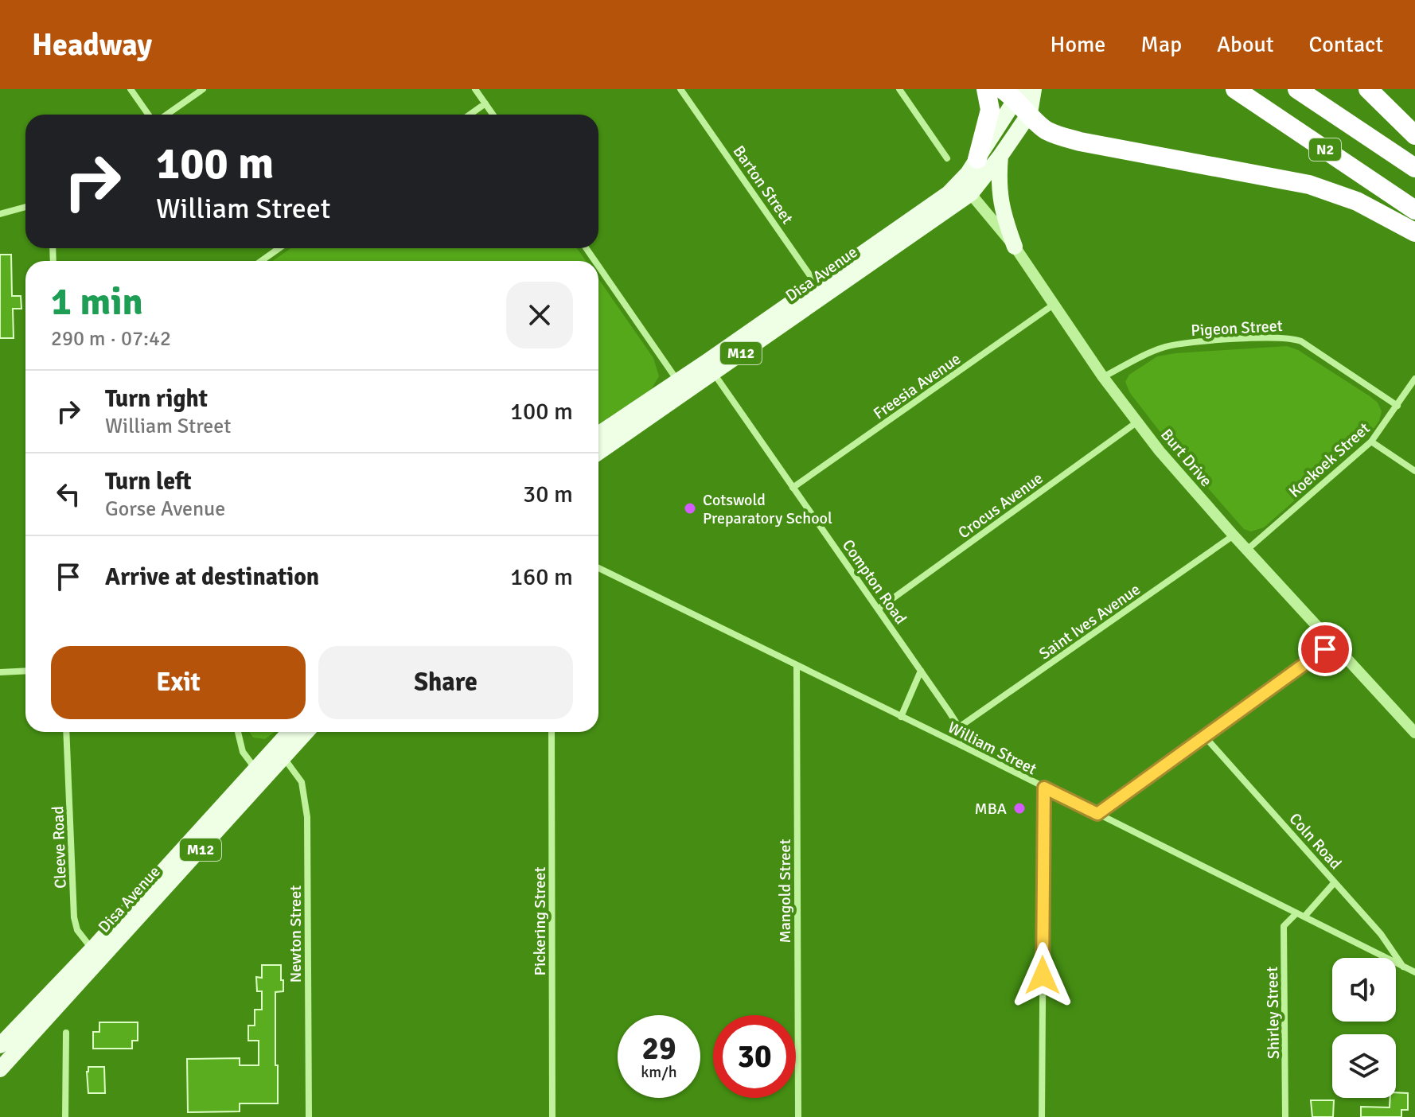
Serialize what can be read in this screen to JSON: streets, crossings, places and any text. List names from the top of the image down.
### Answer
{
  "streets": {
    "highway": ["N2"],
    "main road": ["Disa Avenue", "M12"],
    "street": [
      "Barton Street",
      "Pigeon Street",
      "Freesia Avenue",
      "Burt Drive",
      "Koekoek Street",
      "Crocus Avenue",
      "Compton Road",
      "Saint Ives Avenue",
      "William Street",
      "Coln Road",
      "Cleeve Road",
      "Mangold Street",
      "Pickering Street",
      "Newton Street",
      "Shirley Street"
    ]
  },
  "crossings": [
    ["Barton Street", "Disa Avenue"],
    ["Disa Avenue", "Burt Drive"],
    ["Disa Avenue", "Compton Road"],
    ["Disa Avenue", "Cleeve Road"],
    ["Disa Avenue", "Newton Street"],
    ["Pigeon Street", "Burt Drive"],
    ["Pigeon Street", "Koekoek Street"],
    ["Freesia Avenue", "Burt Drive"],
    ["Freesia Avenue", "Compton Road"],
    ["Burt Drive", "Koekoek Street"],
    ["Burt Drive", "Crocus Avenue"],
    ["Burt Drive", "Saint Ives Avenue"],
    ["Crocus Avenue", "Compton Road"],
    ["Compton Road", "Saint Ives Avenue"],
    ["Compton Road", "William Street"],
    ["William Street", "Coln Road"],
    ["William Street", "Mangold Street"],
    ["William Street", "Shirley Street"]
  ],
  "places": ["Cotswold Preparatory School", "MBA"],
  "page": {
    "header": "Headway",
    "nav": [
      "Home",
      "Map",
      "About",
      "Contact"
    ],
    "turn": ["100 m", "William Street"],
    "heading": ["1 min", "290 m · 07:42"],
    "list": [
      {
        "name": "Turn right",
        "note": "William Street",
        "value": "100 m"
      },
      {
        "name": "Turn left",
        "note": "Gorse Avenue",
        "value": "30 m"
      },
      {
        "name": "Arrive at destination",
        "value": "160 m"
      }
    ],
    "buttons": ["Exit", "Share"],
    "speed": "29 km/h",
    "limit": "30"
  }
}
